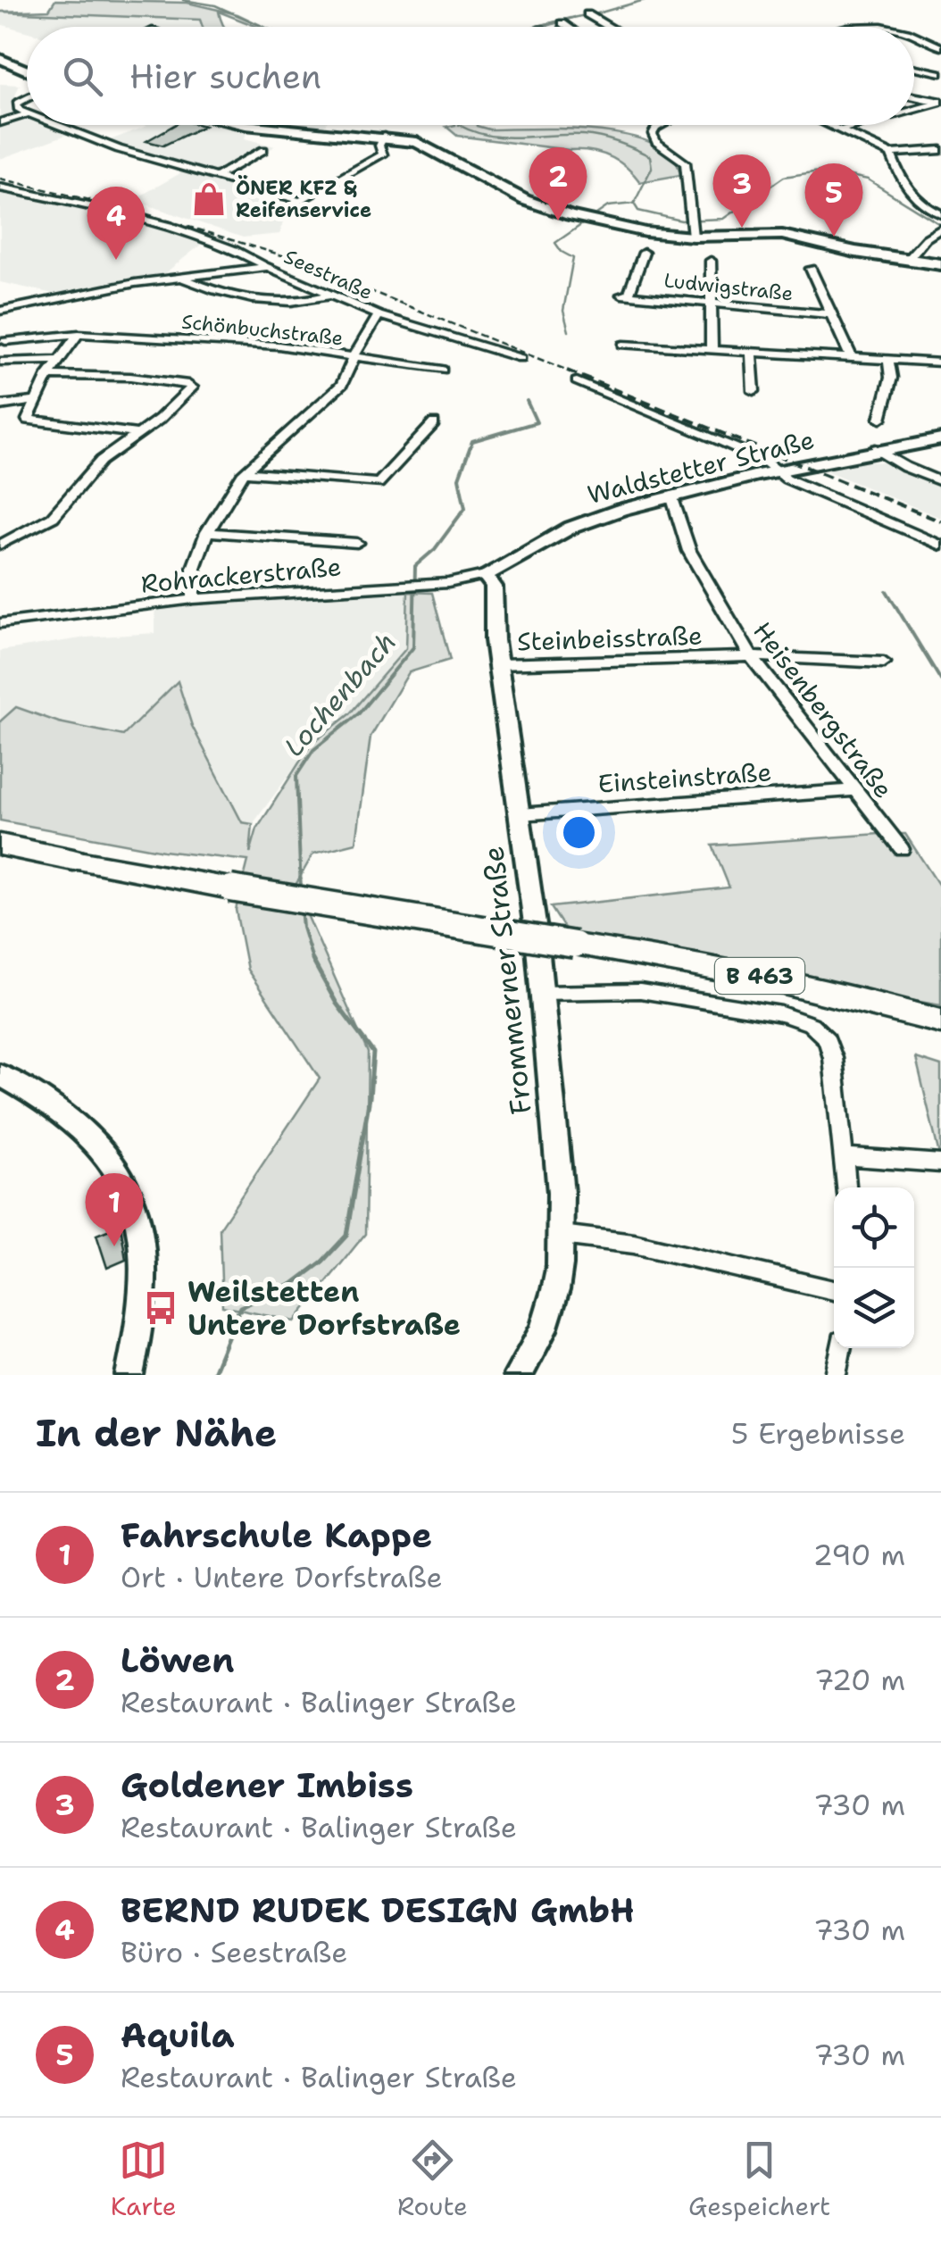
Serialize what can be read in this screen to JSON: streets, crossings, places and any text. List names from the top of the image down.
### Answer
{
  "streets": {
    "highway": ["B 463"],
    "street": [
      "Seestraße",
      "Ludwigstraße",
      "Schönbuchstraße",
      "Waldstetter Straße",
      "Rohrackerstraße",
      "Steinbeisstraße",
      "Heisenbergstraße",
      "Einsteinstraße",
      "Frommerner Straße"
    ]
  },
  "crossings": [
    ["Waldstetter Straße", "Rohrackerstraße"],
    ["Waldstetter Straße", "Heisenbergstraße"],
    ["Waldstetter Straße", "Frommerner Straße"],
    ["Rohrackerstraße", "Frommerner Straße"],
    ["Steinbeisstraße", "Heisenbergstraße"],
    ["Steinbeisstraße", "Frommerner Straße"],
    ["Heisenbergstraße", "Einsteinstraße"],
    ["Einsteinstraße", "Frommerner Straße"]
  ],
  "water": ["Lochenbach"],
  "places": {
    "shop": ["ÖNER KFZ & Reifenservice"],
    "bus stop": ["Weilstetten Untere Dorfstraße"]
  },
  "page": {
    "search": "Hier suchen",
    "pins": [
      "2",
      "3",
      "5",
      "4",
      "1"
    ],
    "heading": ["In der Nähe", "5 Ergebnisse"],
    "list": [
      {
        "mark": "1",
        "name": "Fahrschule Kappe",
        "note": "Ort · Untere Dorfstraße",
        "value": "290 m"
      },
      {
        "mark": "2",
        "name": "Löwen",
        "note": "Restaurant · Balinger Straße",
        "value": "720 m"
      },
      {
        "mark": "3",
        "name": "Goldener Imbiss",
        "note": "Restaurant · Balinger Straße",
        "value": "730 m"
      },
      {
        "mark": "4",
        "name": "BERND RUDEK DESIGN GmbH",
        "note": "Büro · Seestraße",
        "value": "730 m"
      },
      {
        "mark": "5",
        "name": "Aquila",
        "note": "Restaurant · Balinger Straße",
        "value": "730 m"
      }
    ],
    "nav": ["Karte", "Route", "Gespeichert"]
  }
}
